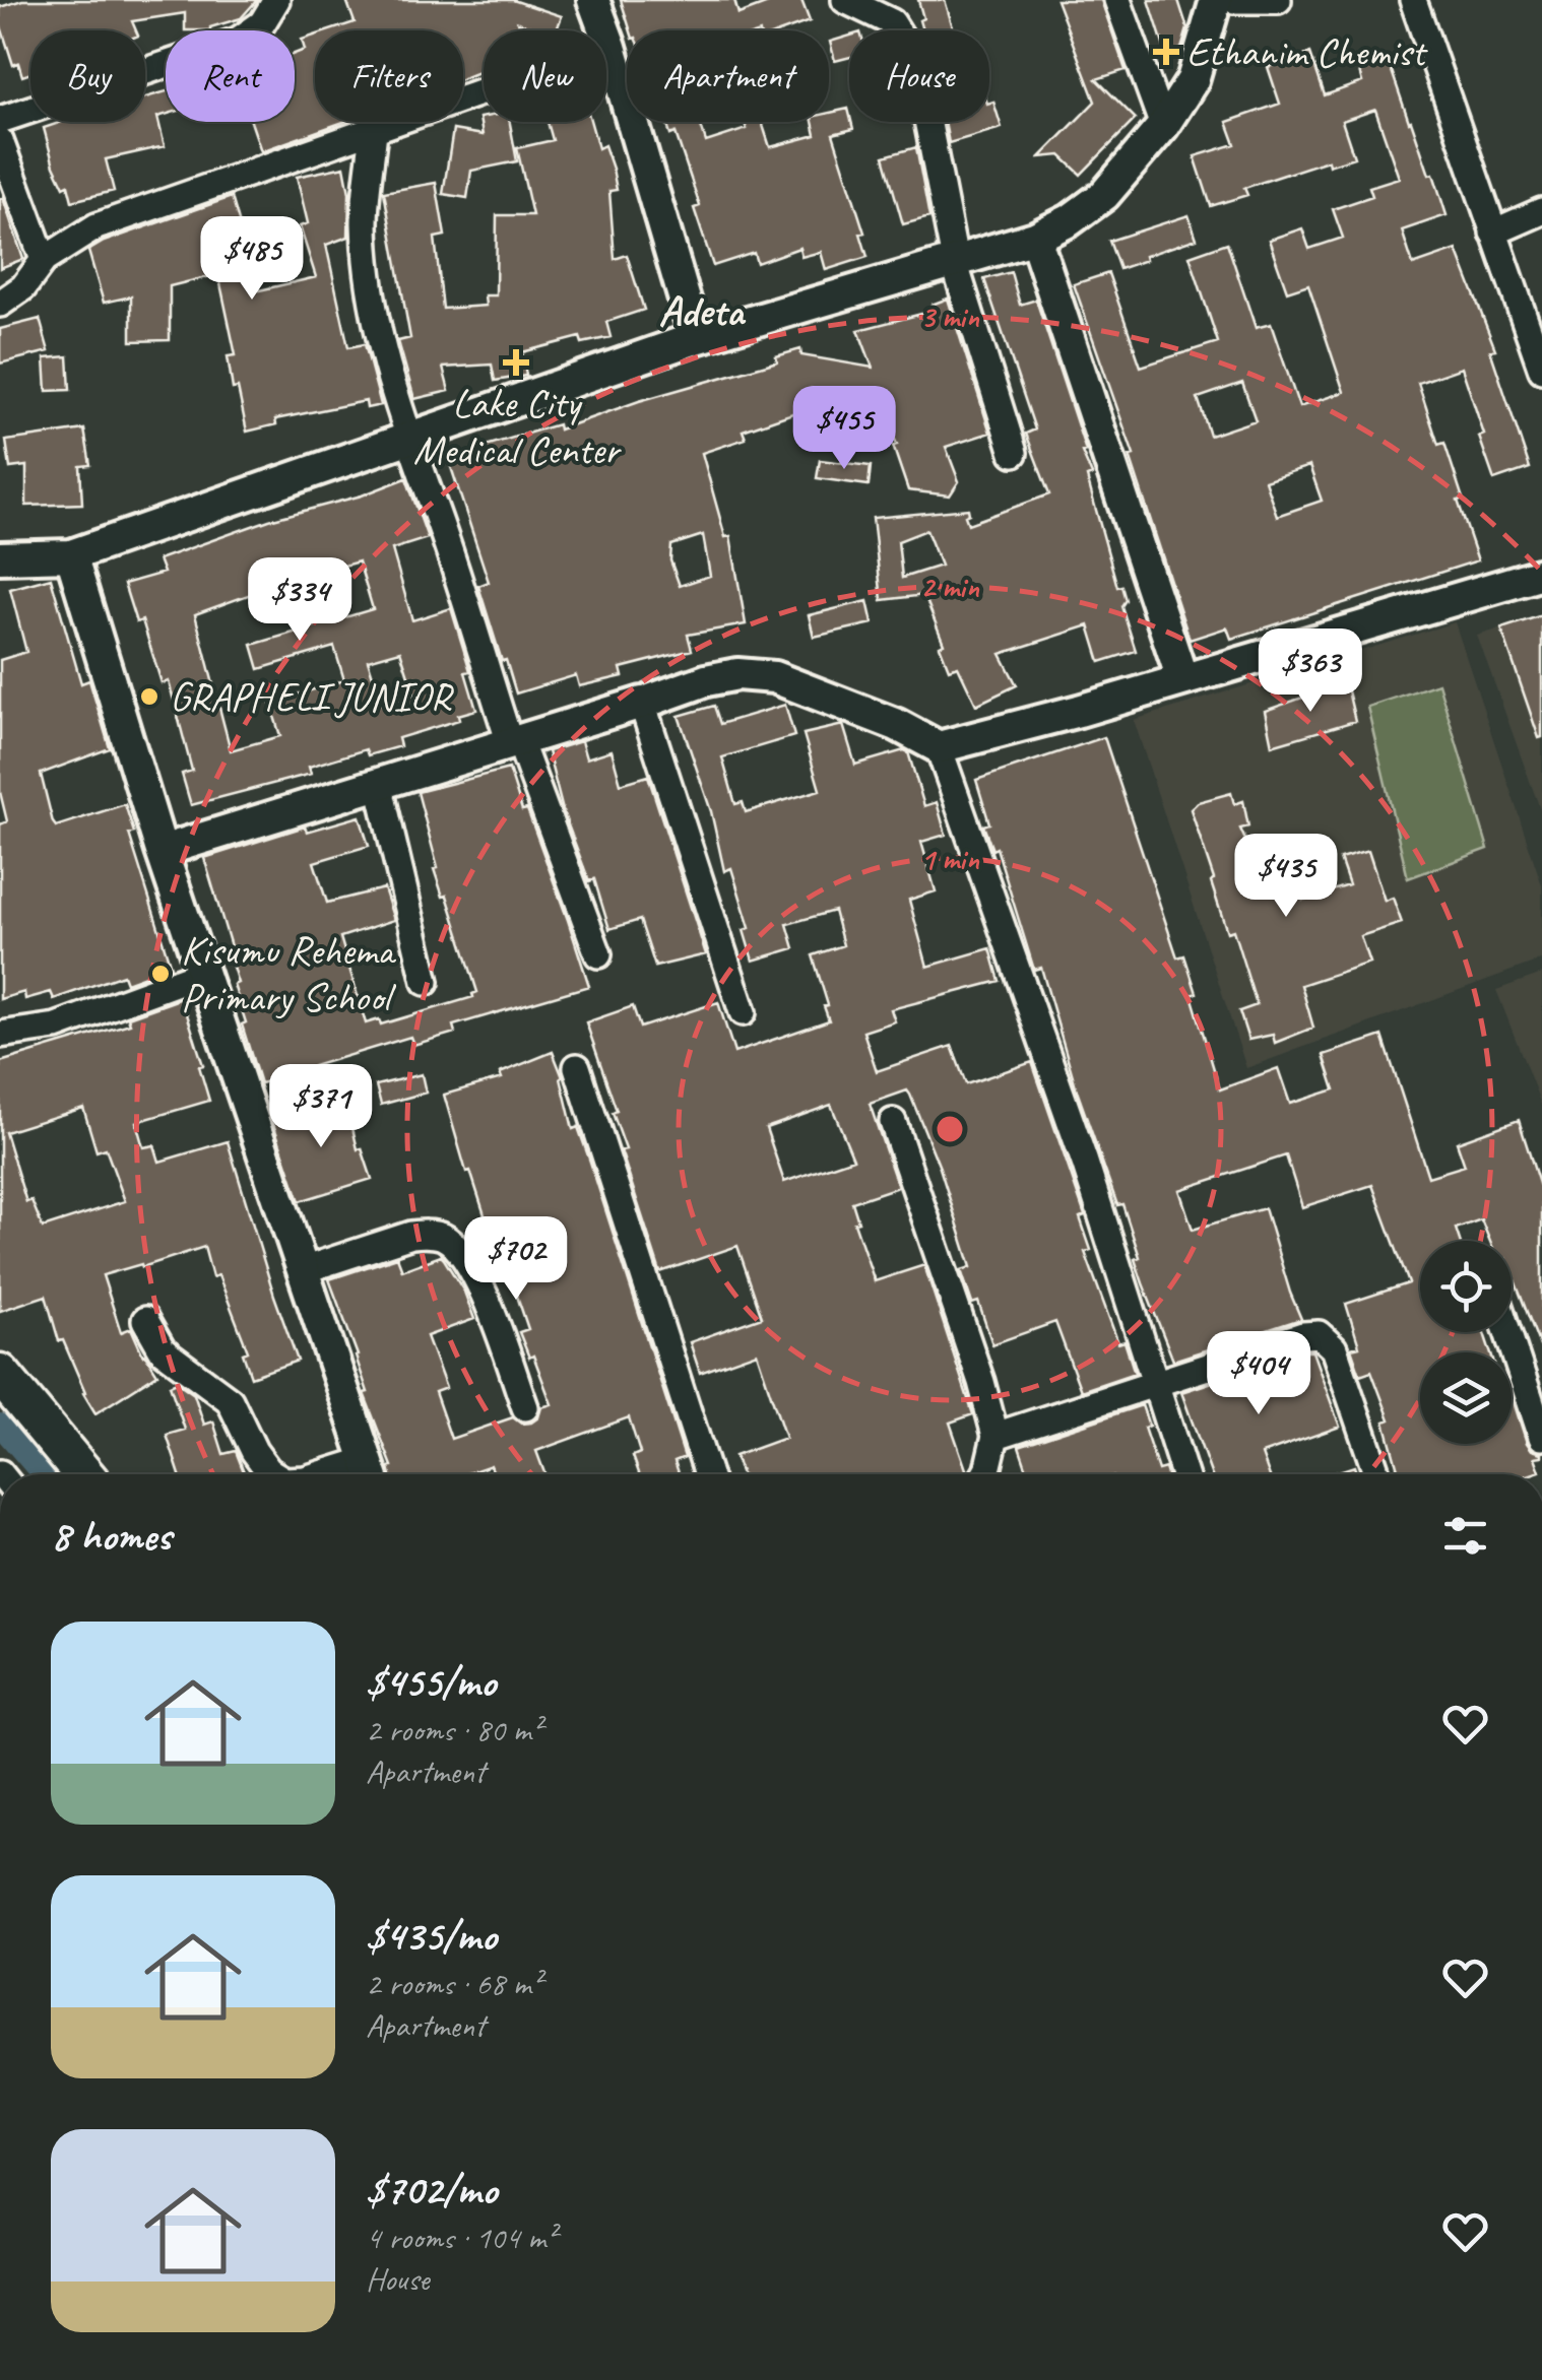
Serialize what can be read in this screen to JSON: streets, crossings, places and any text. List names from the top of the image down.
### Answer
{
  "districts": ["Adeta"],
  "places": {
    "health": ["Ethanim Chemist", "Lake City Medical Center"],
    "other": ["GRAPHELI JUNIOR", "Kisumu Rehema Primary School"]
  },
  "page": {
    "chip": [
      "Buy",
      "Rent",
      "Filters",
      "New",
      "Apartment",
      "House"
    ],
    "price": [
      "$485",
      "$455",
      "$334",
      "$363",
      "$435",
      "$371",
      "$702",
      "$404"
    ],
    "heading": "8 homes",
    "list": [
      {
        "name": "$455/mo",
        "note": "2 rooms · 80 m² · Apartment"
      },
      {
        "name": "$435/mo",
        "note": "2 rooms · 68 m² · Apartment"
      },
      {
        "name": "$702/mo",
        "note": "4 rooms · 104 m² · House"
      }
    ]
  },
  "rings": ["3 min", "2 min", "1 min"]
}
